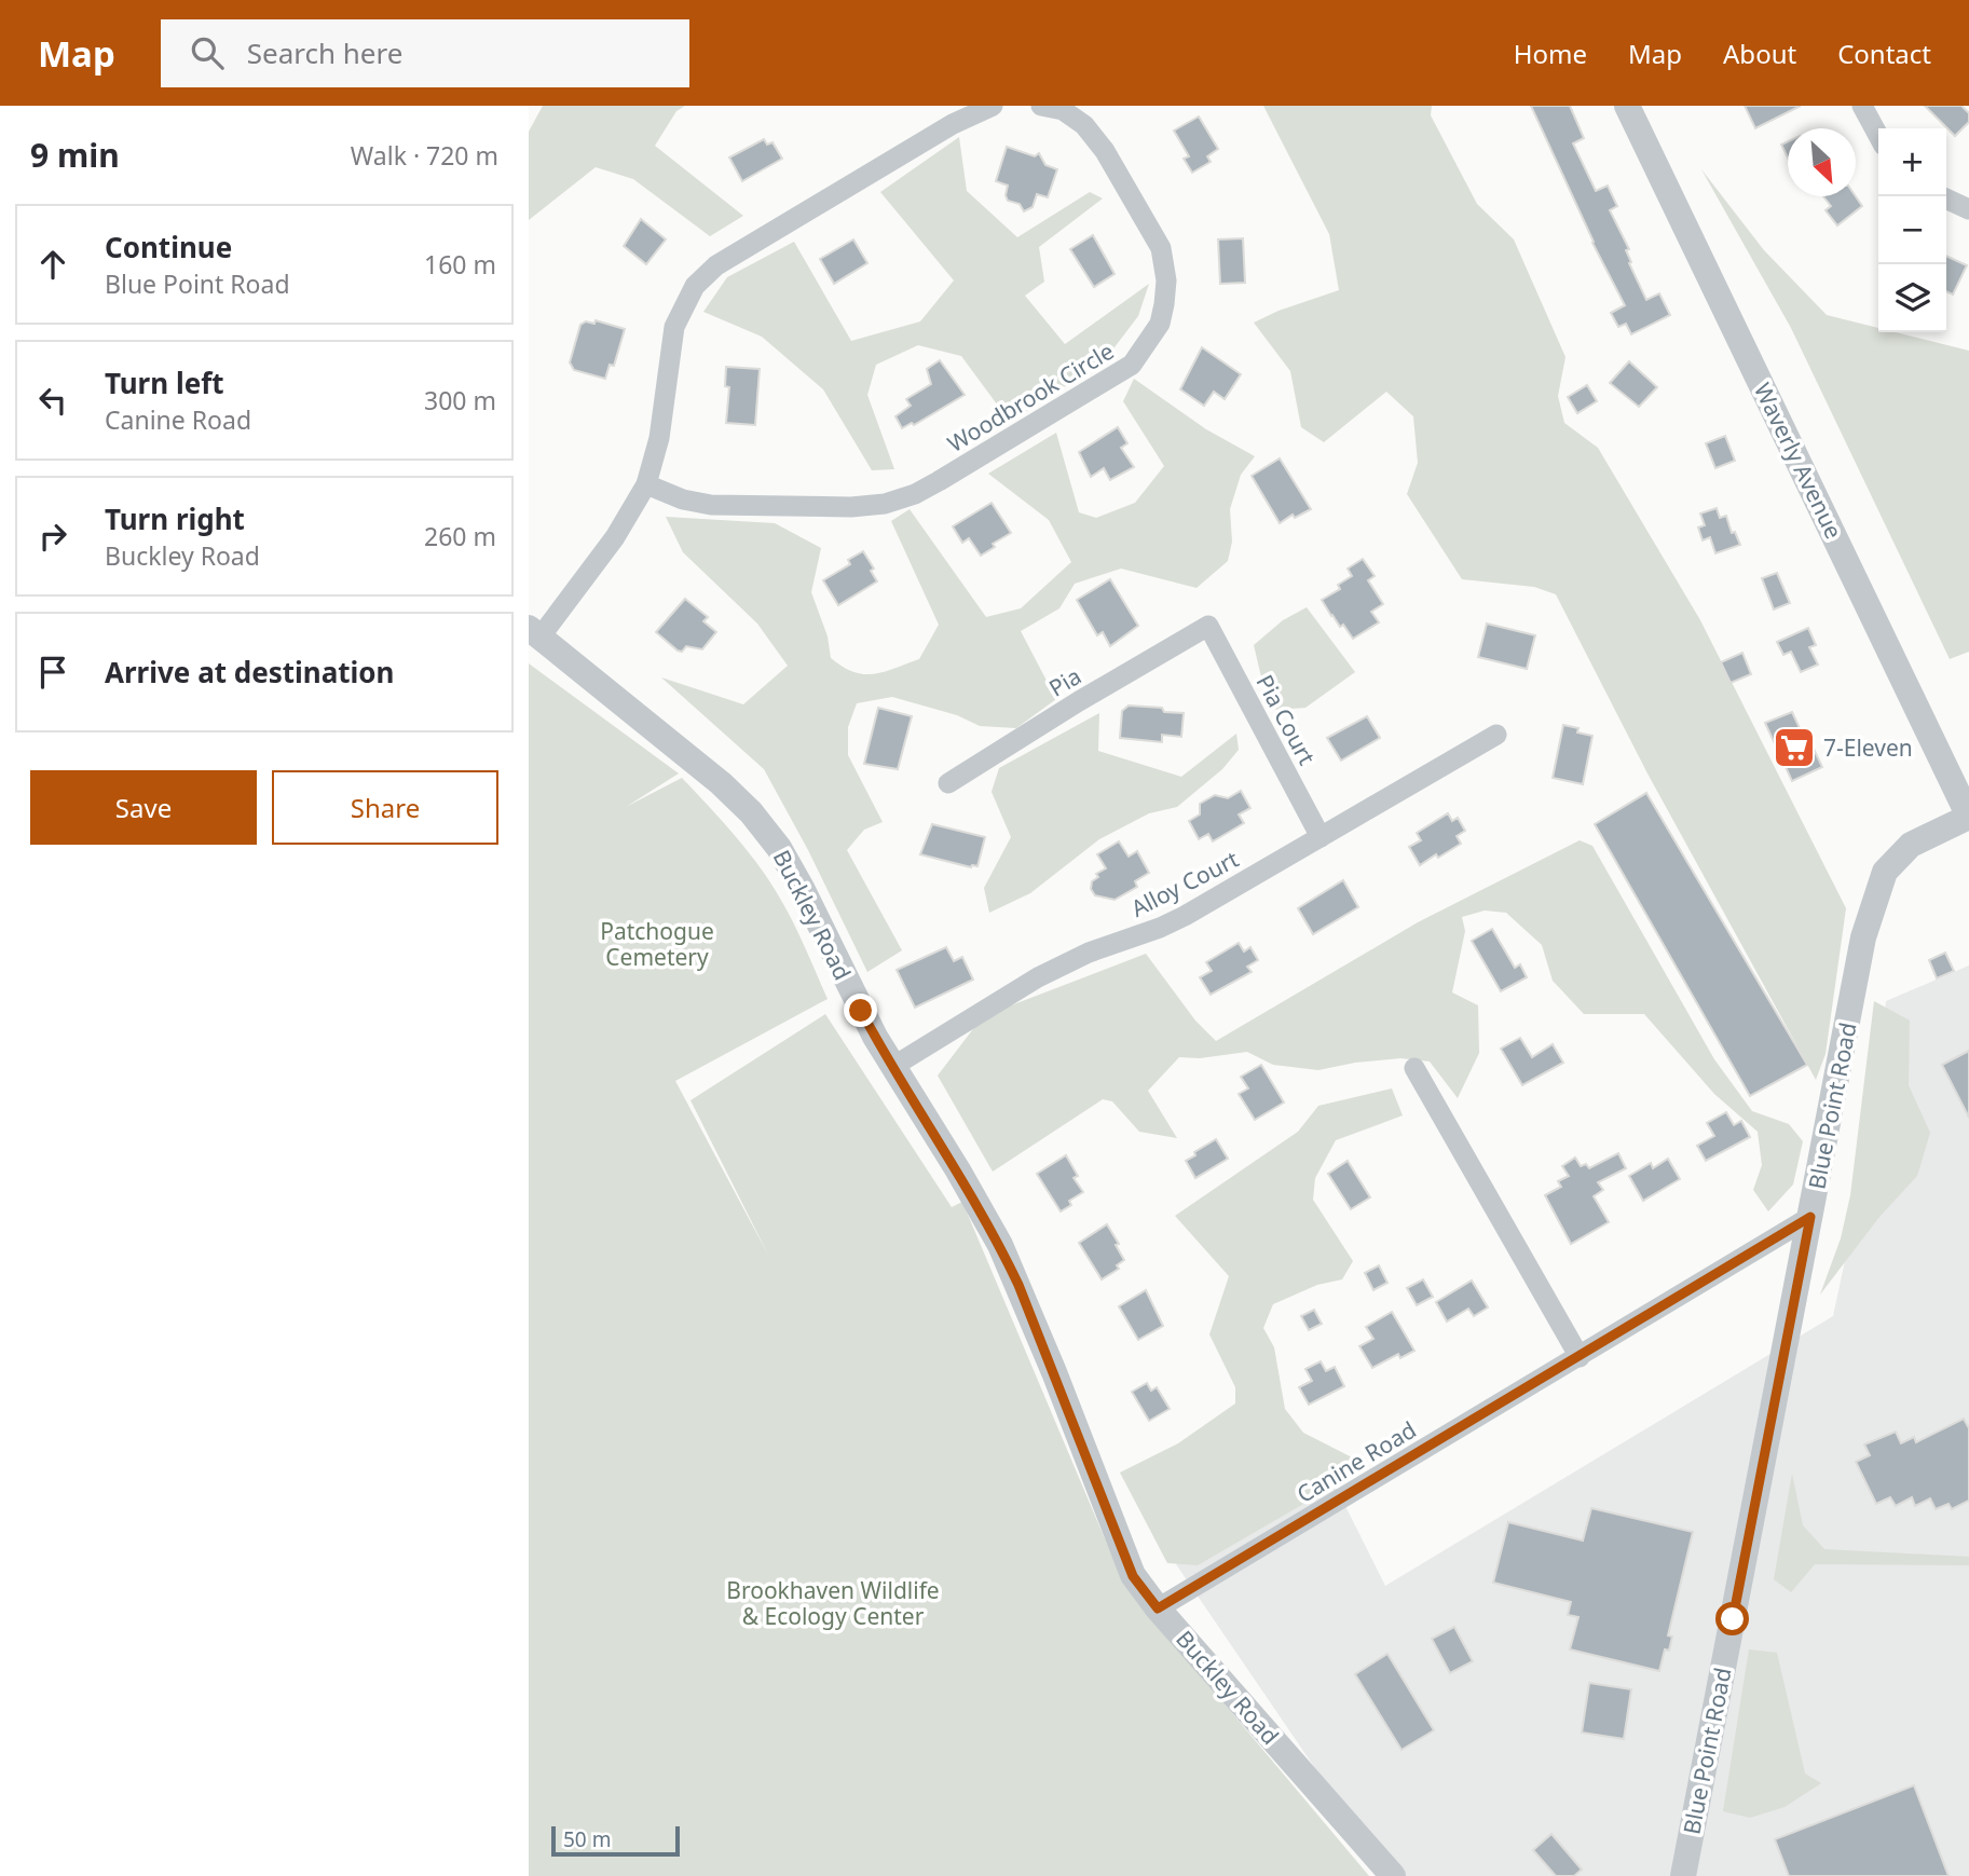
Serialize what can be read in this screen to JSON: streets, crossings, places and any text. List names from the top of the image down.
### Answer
{
  "streets": {
    "street": [
      "Woodbrook Circle",
      "Waverly Avenue",
      "Pia",
      "Pia Court",
      "Alloy Court",
      "Buckley Road",
      "Blue Point Road",
      "Canine Road"
    ]
  },
  "crossings": [
    ["Waverly Avenue", "Blue Point Road"],
    ["Pia", "Pia Court"],
    ["Pia Court", "Alloy Court"],
    ["Alloy Court", "Buckley Road"],
    ["Buckley Road", "Canine Road"],
    ["Blue Point Road", "Canine Road"]
  ],
  "parks": ["Patchogue Cemetery", "Brookhaven Wildlife & Ecology Center"],
  "places": {
    "supermarket": ["7-Eleven"]
  },
  "scale_bar": "50 m",
  "north": "bottom right",
  "page": {
    "header": "Map",
    "search": "Search here",
    "nav": [
      "Home",
      "Map",
      "About",
      "Contact"
    ],
    "heading": ["9 min", "Walk · 720 m"],
    "map_buttons": ["+", "−"],
    "list": [
      ["Continue", "Blue Point Road", "160 m"],
      ["Turn left", "Canine Road", "300 m"],
      ["Turn right", "Buckley Road", "260 m"],
      "Arrive at destination"
    ],
    "buttons": ["Save", "Share"],
    "scale": "50 m"
  }
}
